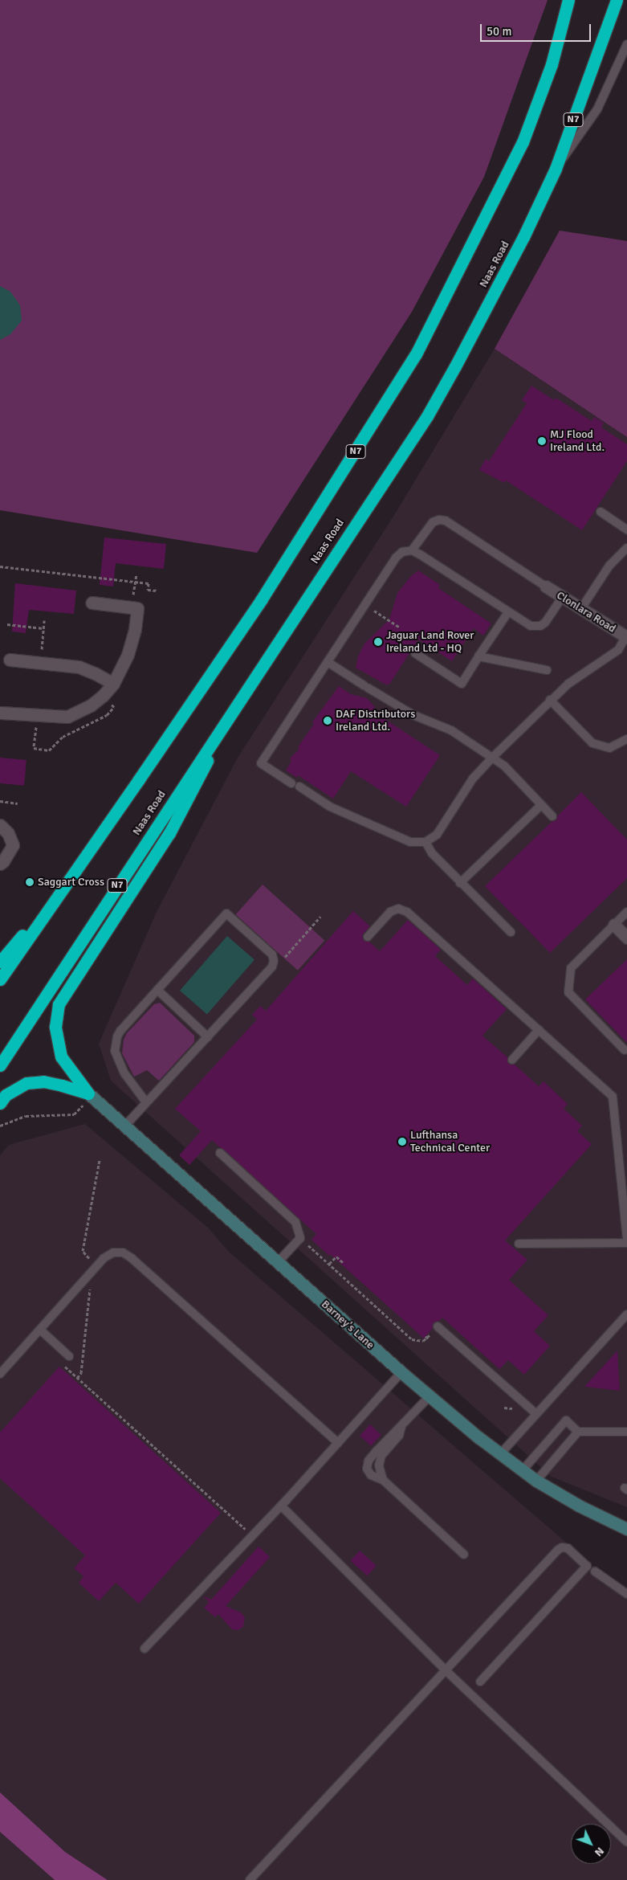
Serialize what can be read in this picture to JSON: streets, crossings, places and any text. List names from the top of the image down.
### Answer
{
  "streets": {
    "highway": ["N7", "Naas Road"],
    "street": ["Clonlara Road", "Barney's Lane"]
  },
  "crossings": [
    ["N7", "Naas Road"],
    ["N7", "Barney's Lane"]
  ],
  "places": [
    "MJ Flood Ireland Ltd.",
    "Jaguar Land Rover Ireland Ltd - HQ",
    "DAF Distributors Ireland Ltd.",
    "Saggart Cross",
    "Lufthansa Technical Center"
  ],
  "scale_bar": "50 m",
  "north": "bottom right"
}
